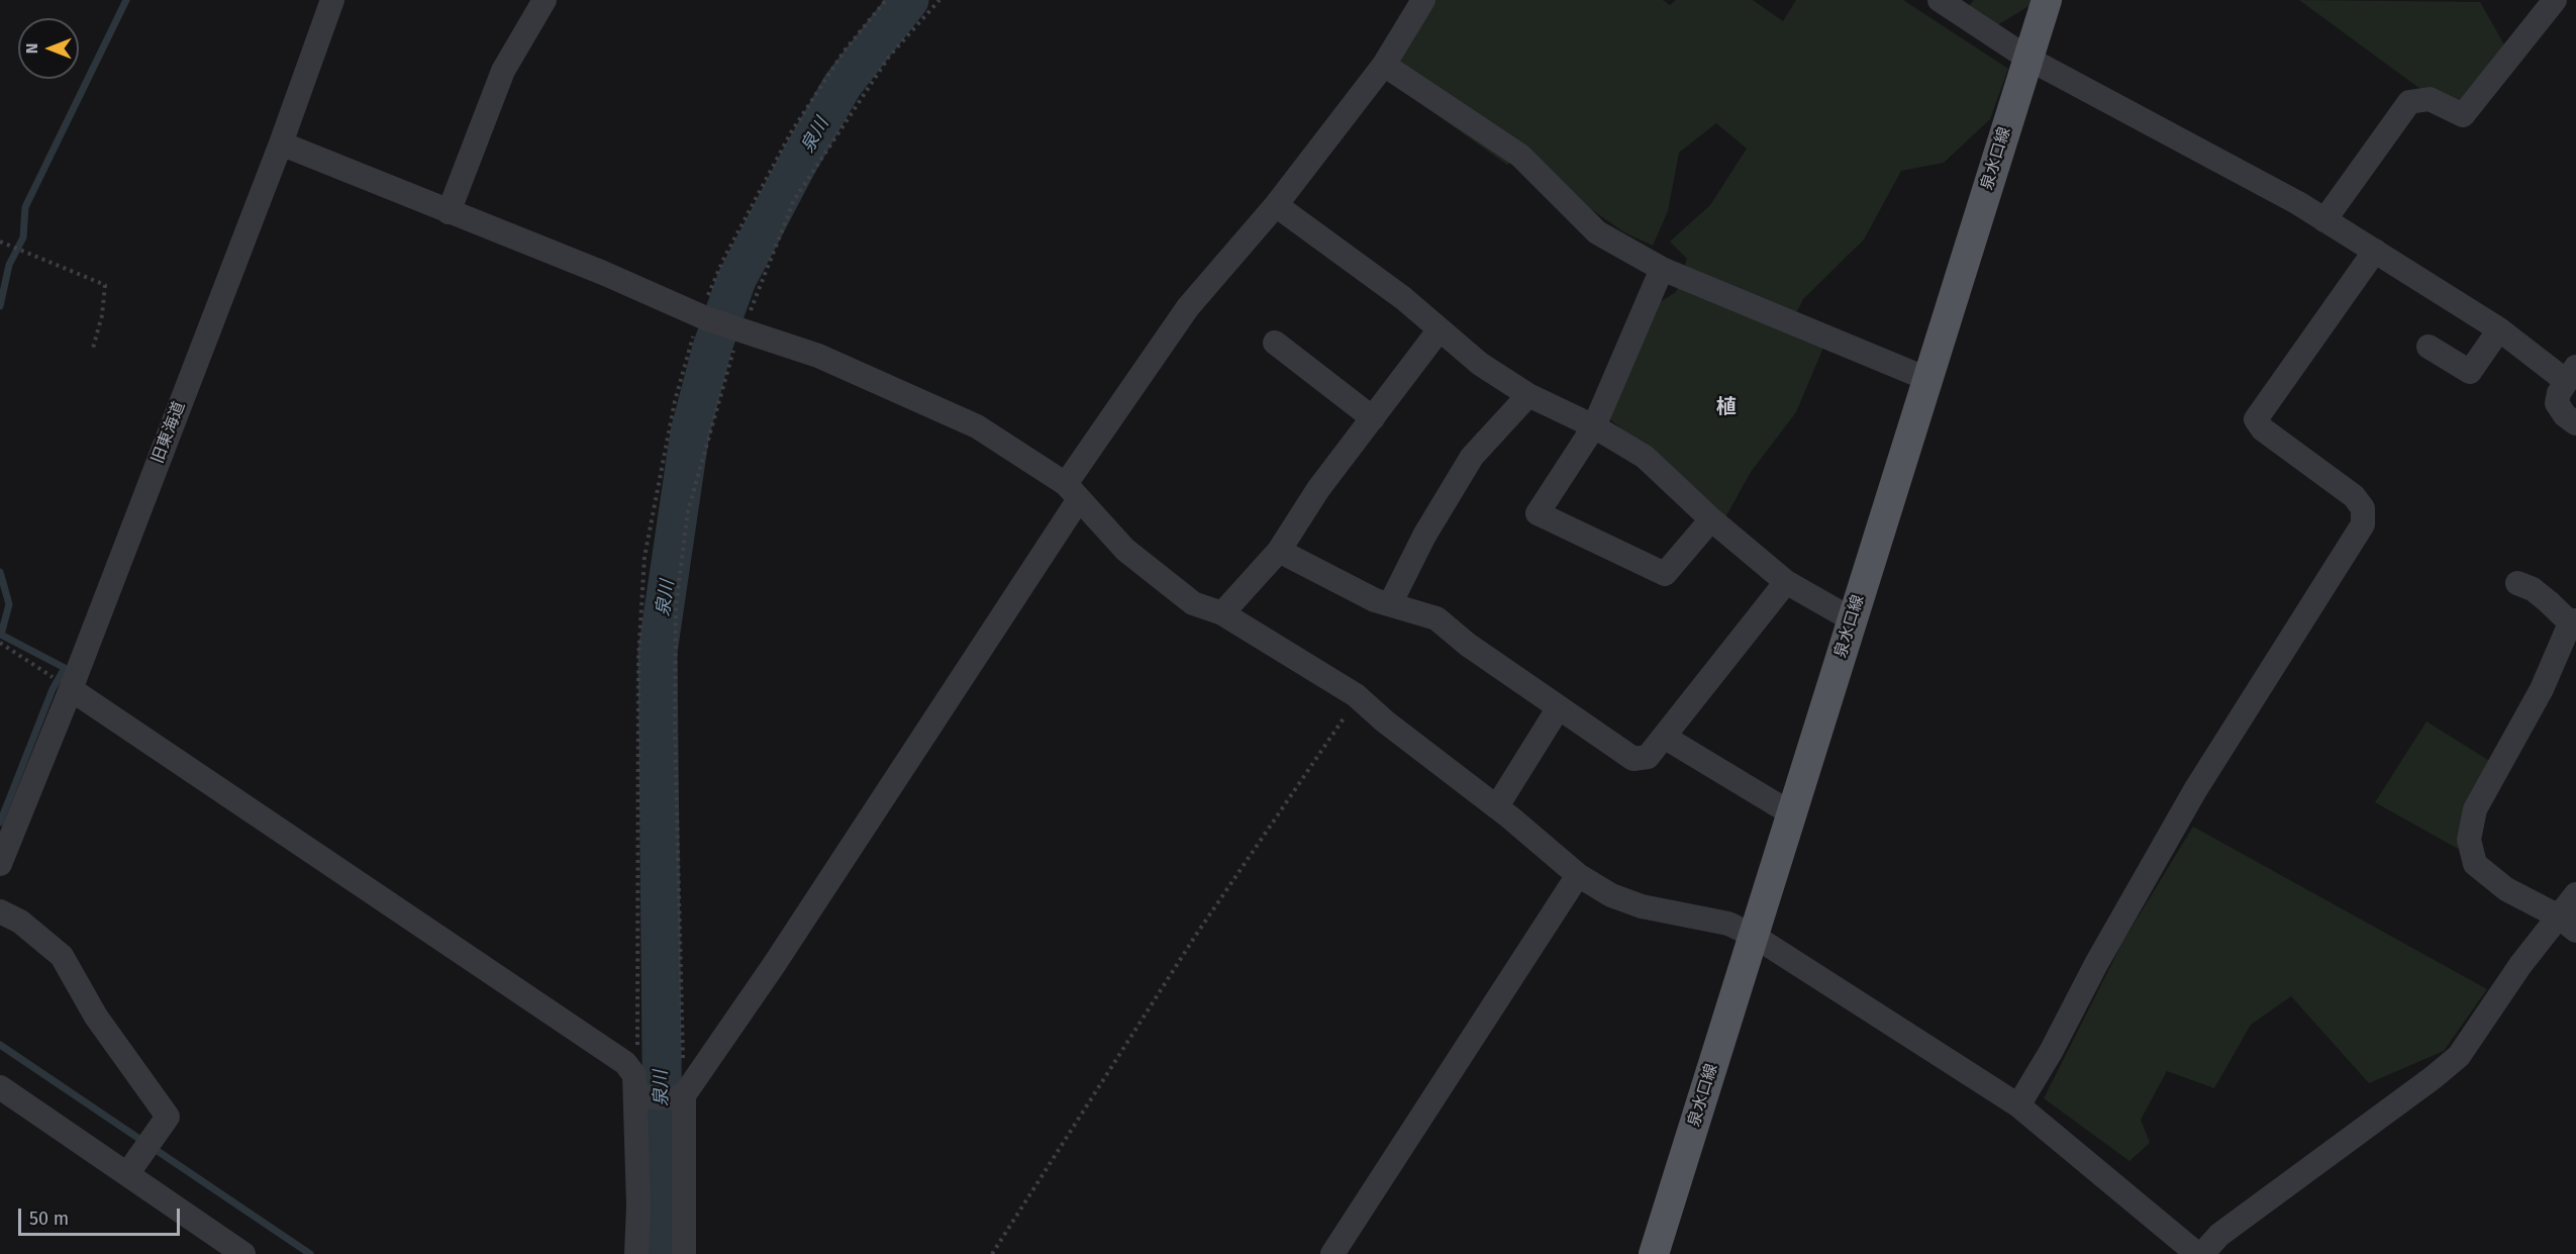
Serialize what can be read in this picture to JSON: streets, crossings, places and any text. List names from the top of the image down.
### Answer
{
  "streets": {
    "main road": ["泉水口線"],
    "street": ["旧東海道"]
  },
  "districts": ["植"],
  "water": ["泉川"],
  "scale_bar": "50 m",
  "north": "left"
}
